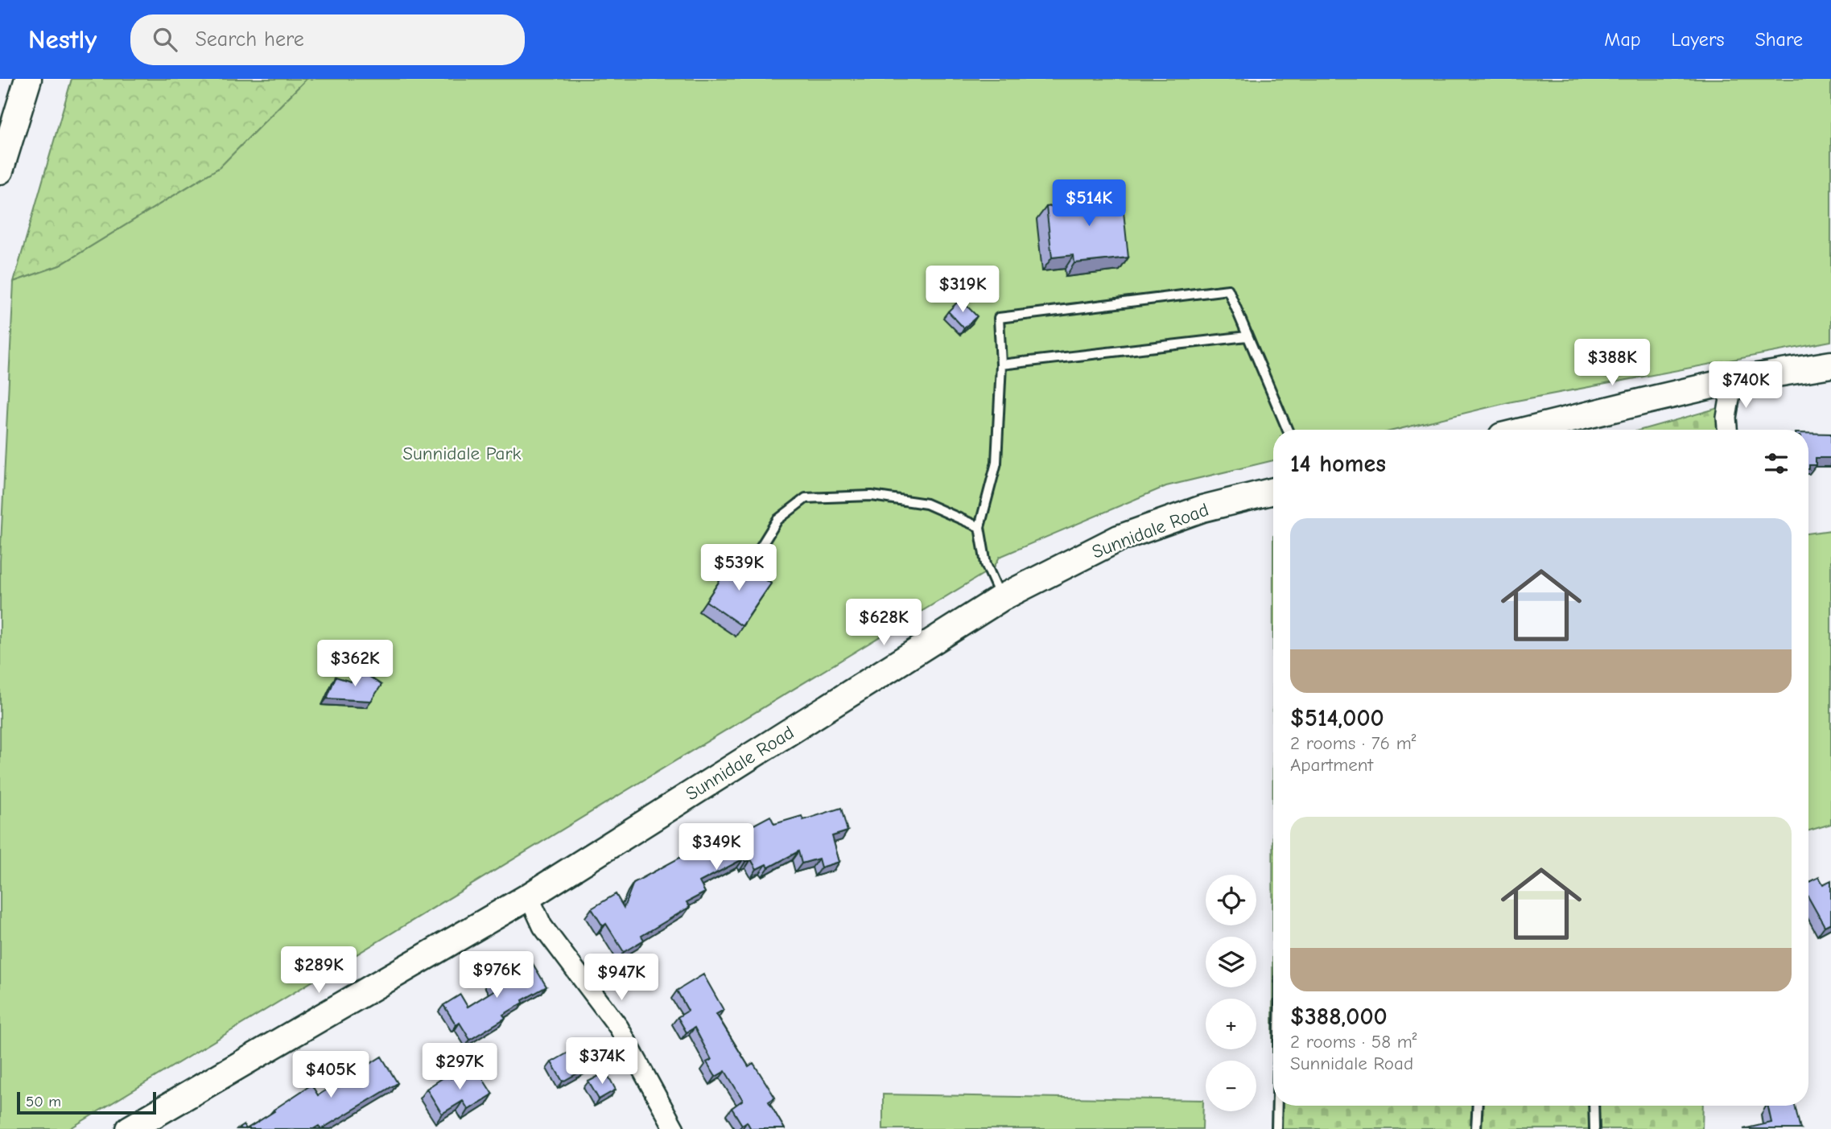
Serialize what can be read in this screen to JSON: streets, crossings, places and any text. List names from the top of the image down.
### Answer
{
  "streets": {
    "main road": ["Sunnidale Road"]
  },
  "parks": ["Sunnidale Park"],
  "scale_bar": "50 m",
  "page": {
    "header": "Nestly",
    "search": "Search here",
    "nav": ["Map", "Layers", "Share"],
    "price": [
      "$514K",
      "$319K",
      "$388K",
      "$740K",
      "$539K",
      "$628K",
      "$362K",
      "$349K",
      "$289K",
      "$976K",
      "$947K",
      "$374K",
      "$297K",
      "$405K"
    ],
    "heading": "14 homes",
    "list": [
      {
        "name": "$514,000",
        "note": "2 rooms · 76 m² · Apartment"
      },
      {
        "name": "$388,000",
        "note": "2 rooms · 58 m² · Sunnidale Road"
      }
    ],
    "map_buttons": ["+", "−"],
    "scale": "50 m"
  }
}
